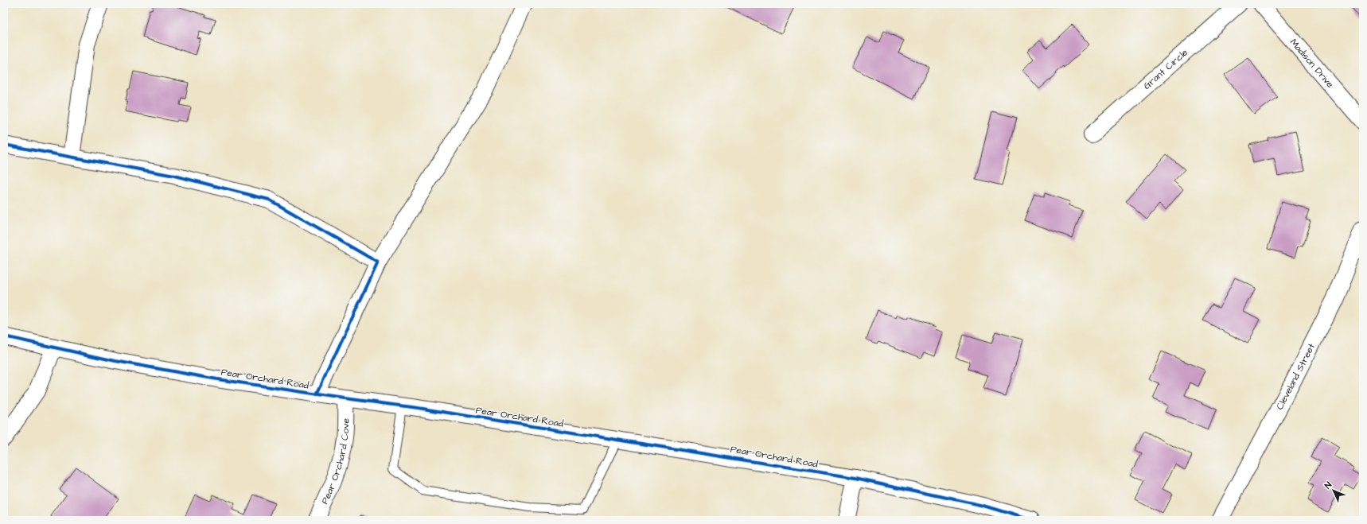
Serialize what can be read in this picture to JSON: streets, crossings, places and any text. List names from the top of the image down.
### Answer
{
  "streets": {
    "street": [
      "Madison Drive",
      "Grant Circle",
      "Cleveland Street",
      "Pear Orchard Road",
      "Pear Orchard Cove"
    ]
  },
  "crossings": [
    ["Pear Orchard Road", "Pear Orchard Cove"]
  ],
  "north": "top left"
}
